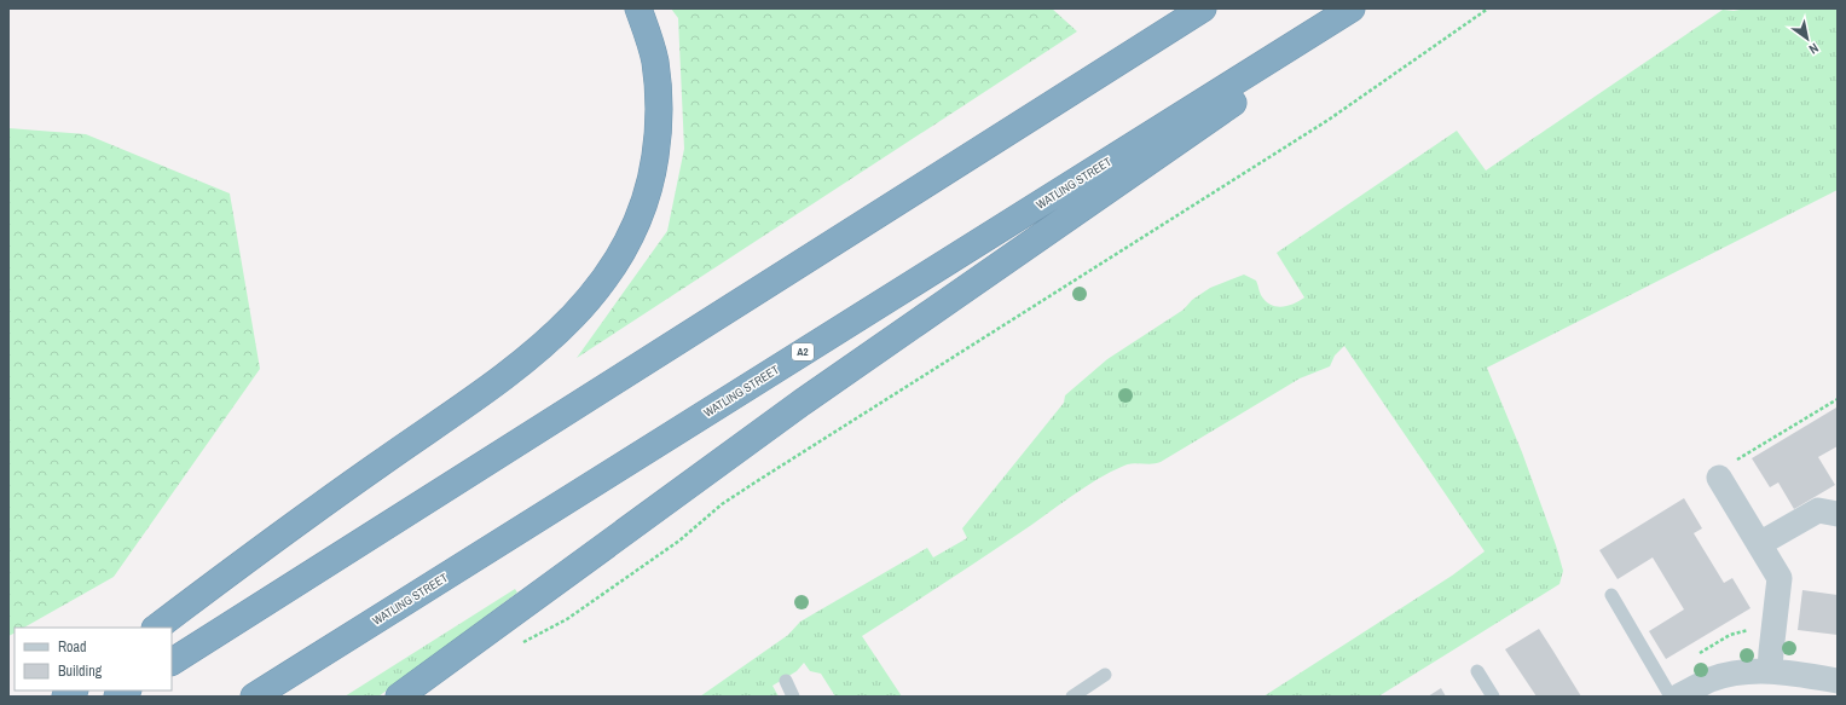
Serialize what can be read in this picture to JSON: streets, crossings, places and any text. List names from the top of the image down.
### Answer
{
  "streets": {
    "highway": ["WATLING STREET", "A2"]
  },
  "legend": ["Road", "Building"],
  "north": "bottom right"
}
